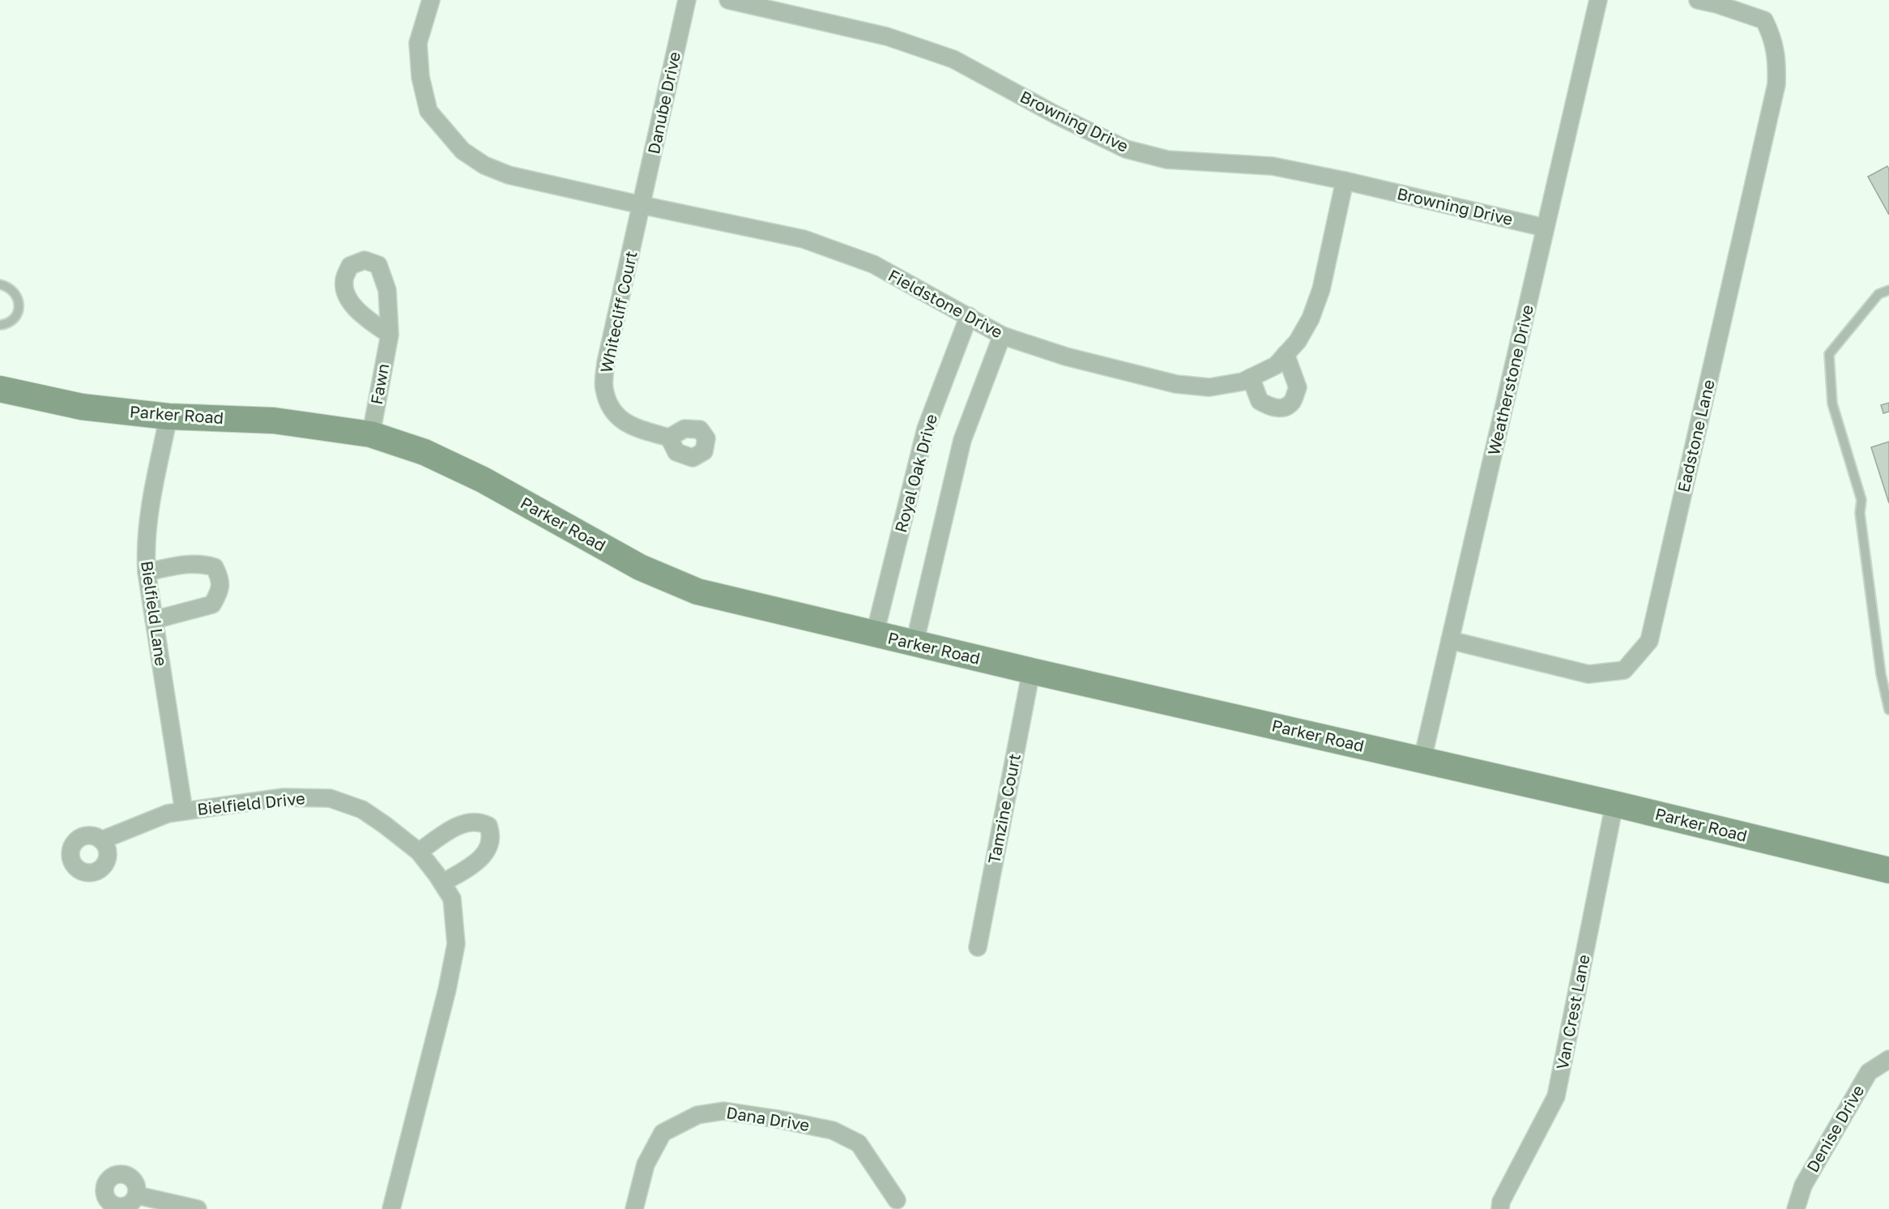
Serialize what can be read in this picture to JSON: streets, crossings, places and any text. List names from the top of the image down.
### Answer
{
  "streets": {
    "main road": ["Parker Road"],
    "street": [
      "Danube Drive",
      "Browning Drive",
      "Fieldstone Drive",
      "Whitecliff Court",
      "Weatherstone Drive",
      "Fawn",
      "Eadstone Lane",
      "Royal Oak Drive",
      "Bielfield Lane",
      "Bielfield Drive",
      "Tamzine Court",
      "Van Crest Lane",
      "Dana Drive",
      "Denise Drive"
    ]
  },
  "crossings": [
    ["Danube Drive", "Fieldstone Drive"],
    ["Danube Drive", "Whitecliff Court"],
    ["Browning Drive", "Fieldstone Drive"],
    ["Browning Drive", "Weatherstone Drive"],
    ["Fieldstone Drive", "Whitecliff Court"],
    ["Fieldstone Drive", "Royal Oak Drive"],
    ["Weatherstone Drive", "Parker Road"],
    ["Weatherstone Drive", "Eadstone Lane"],
    ["Fawn", "Parker Road"],
    ["Parker Road", "Royal Oak Drive"],
    ["Parker Road", "Bielfield Lane"],
    ["Parker Road", "Tamzine Court"],
    ["Parker Road", "Van Crest Lane"],
    ["Bielfield Lane", "Bielfield Drive"]
  ]
}
